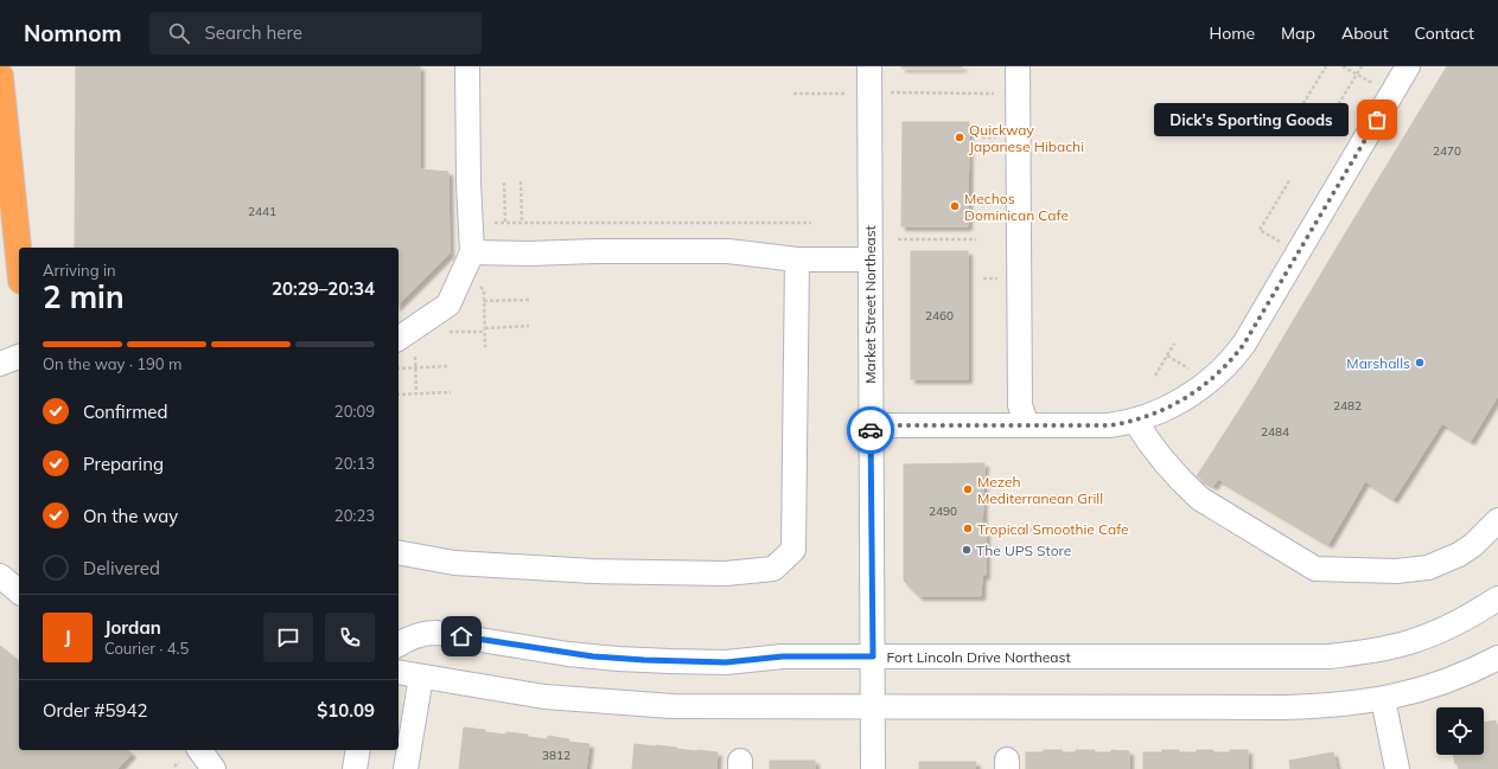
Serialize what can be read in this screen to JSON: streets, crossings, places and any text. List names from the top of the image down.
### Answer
{
  "streets": {
    "street": ["Market Street Northeast", "Fort Lincoln Drive Northeast"]
  },
  "crossings": [
    ["Market Street Northeast", "Fort Lincoln Drive Northeast"]
  ],
  "places": [
    "Dick's Sporting Goods",
    "Quickway Japanese Hibachi",
    "Mechos Dominican Cafe",
    "Marshalls",
    "Mezeh Mediterranean Grill",
    "Tropical Smoothie Cafe",
    "The UPS Store"
  ],
  "house_numbers": [
    "2470",
    "2441",
    "2460",
    "2482",
    "2484",
    "2490",
    "3812"
  ],
  "page": {
    "header": "Nomnom",
    "search": "Search here",
    "nav": [
      "Home",
      "Map",
      "About",
      "Contact"
    ],
    "bubble": "Dick's Sporting Goods",
    "heading": ["2 min", "Arriving in", "20:29–20:34"],
    "panel": [
      "Jordan",
      "Courier · 4.5",
      "Order #5942",
      "$10.09"
    ],
    "bar": "On the way · 190 m",
    "list": [
      ["Confirmed", "20:09"],
      ["Preparing", "20:13"],
      ["On the way", "20:23"],
      "Delivered"
    ],
    "round": "J"
  }
}
